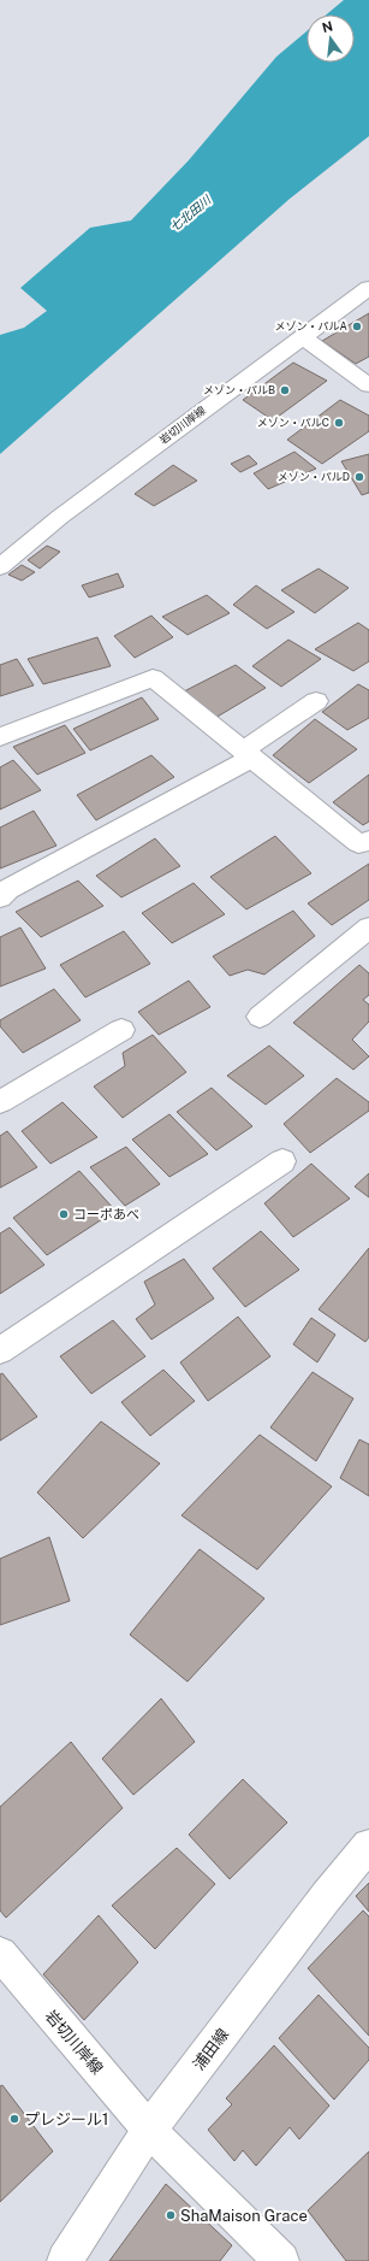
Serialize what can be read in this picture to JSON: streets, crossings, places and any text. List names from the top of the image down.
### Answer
{
  "streets": {
    "street": ["岩切川岸線", "浦田線"]
  },
  "crossings": [
    ["岩切川岸線", "浦田線"]
  ],
  "water": ["七北田川"],
  "places": [
    "メゾン・パルA",
    "メゾン・パルB",
    "メゾン・パルC",
    "メゾン・パルD",
    "コーポあべ",
    "プレジール1",
    "ShaMaison Grace"
  ],
  "north": "top"
}
